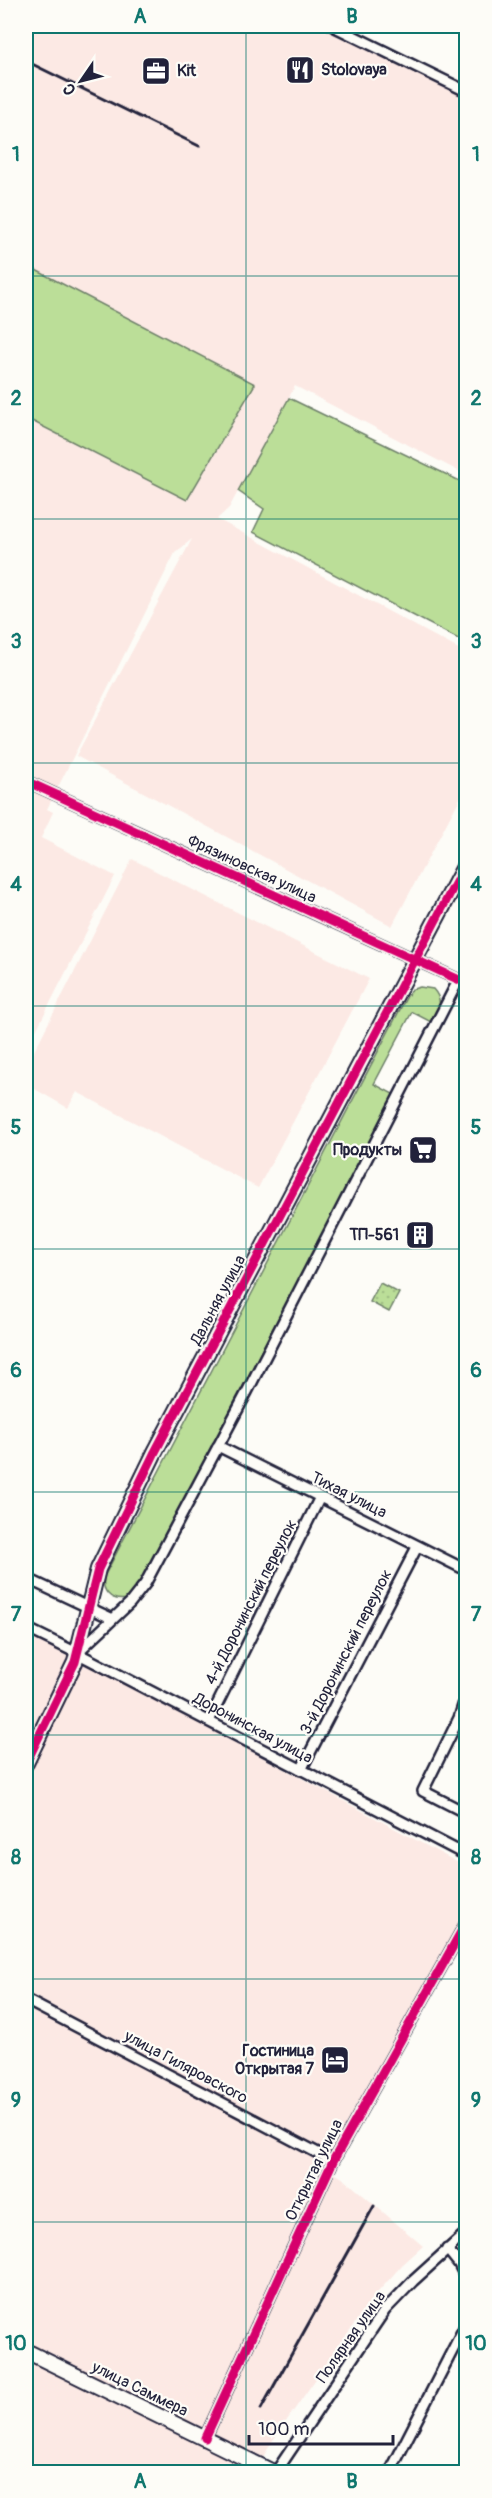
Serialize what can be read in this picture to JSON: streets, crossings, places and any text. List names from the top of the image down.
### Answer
{
  "streets": {
    "street": [
      "Фрязиновская улица",
      "Дальняя улица",
      "Тихая улица",
      "4-й Доронинский переулок",
      "3-й Доронинский переулок",
      "Доронинская улица",
      "улица Гиляровского",
      "Открытая улица",
      "Полярная улица",
      "улица Саммера"
    ]
  },
  "crossings": [
    ["Фрязиновская улица", "Дальняя улица"],
    ["Дальняя улица", "Тихая улица"],
    ["Дальняя улица", "Доронинская улица"],
    ["Тихая улица", "4-й Доронинский переулок"],
    ["Тихая улица", "3-й Доронинский переулок"],
    ["4-й Доронинский переулок", "Доронинская улица"],
    ["3-й Доронинский переулок", "Доронинская улица"],
    ["улица Гиляровского", "Открытая улица"],
    ["Открытая улица", "улица Саммера"],
    ["Полярная улица", "улица Саммера"]
  ],
  "places": {
    "restaurant": ["Stolovaya"],
    "office": ["Kit"],
    "supermarket": ["Продукты"],
    "building": ["ТП-561"],
    "hotel": ["Гостиница Открытая 7"]
  },
  "scale_bar": "100 m",
  "north": "bottom left",
  "grid": {
    "columns": ["A", "B"],
    "rows": [
      "1",
      "2",
      "3",
      "4",
      "5",
      "6",
      "7",
      "8",
      "9",
      "10"
    ]
  }
}
